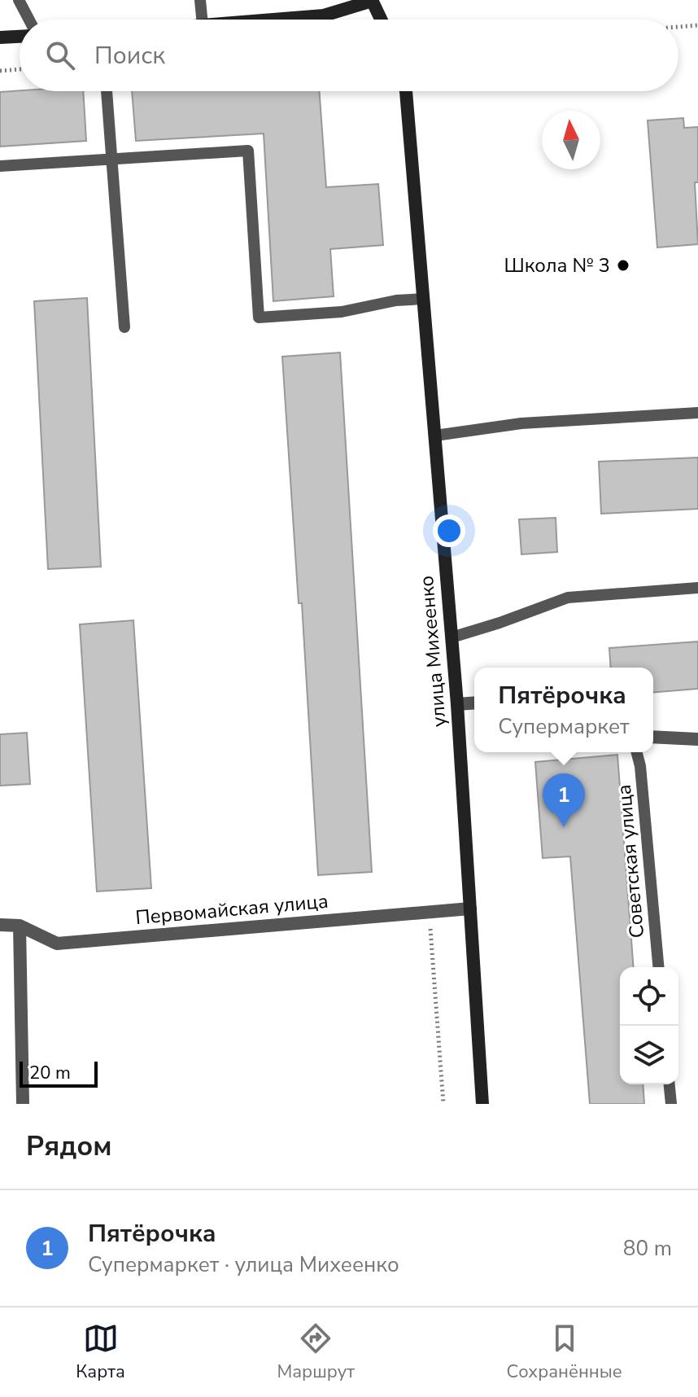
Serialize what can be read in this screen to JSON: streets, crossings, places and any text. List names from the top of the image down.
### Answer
{
  "streets": {
    "street": ["улица Михеенко", "Первомайская улица"],
    "lane": ["Советская улица"]
  },
  "crossings": [
    ["улица Михеенко", "Первомайская улица"]
  ],
  "places": ["Школа № 3"],
  "scale_bar": "20 m",
  "north": "top",
  "page": {
    "search": "Поиск",
    "popup": ["Пятёрочка", "Супермаркет"],
    "pins": "1",
    "scale": "20 m",
    "heading": "Рядом",
    "list": [
      {
        "mark": "1",
        "name": "Пятёрочка",
        "note": "Супермаркет · улица Михеенко",
        "value": "80 m"
      }
    ],
    "nav": ["Карта", "Маршрут", "Сохранённые"]
  }
}
